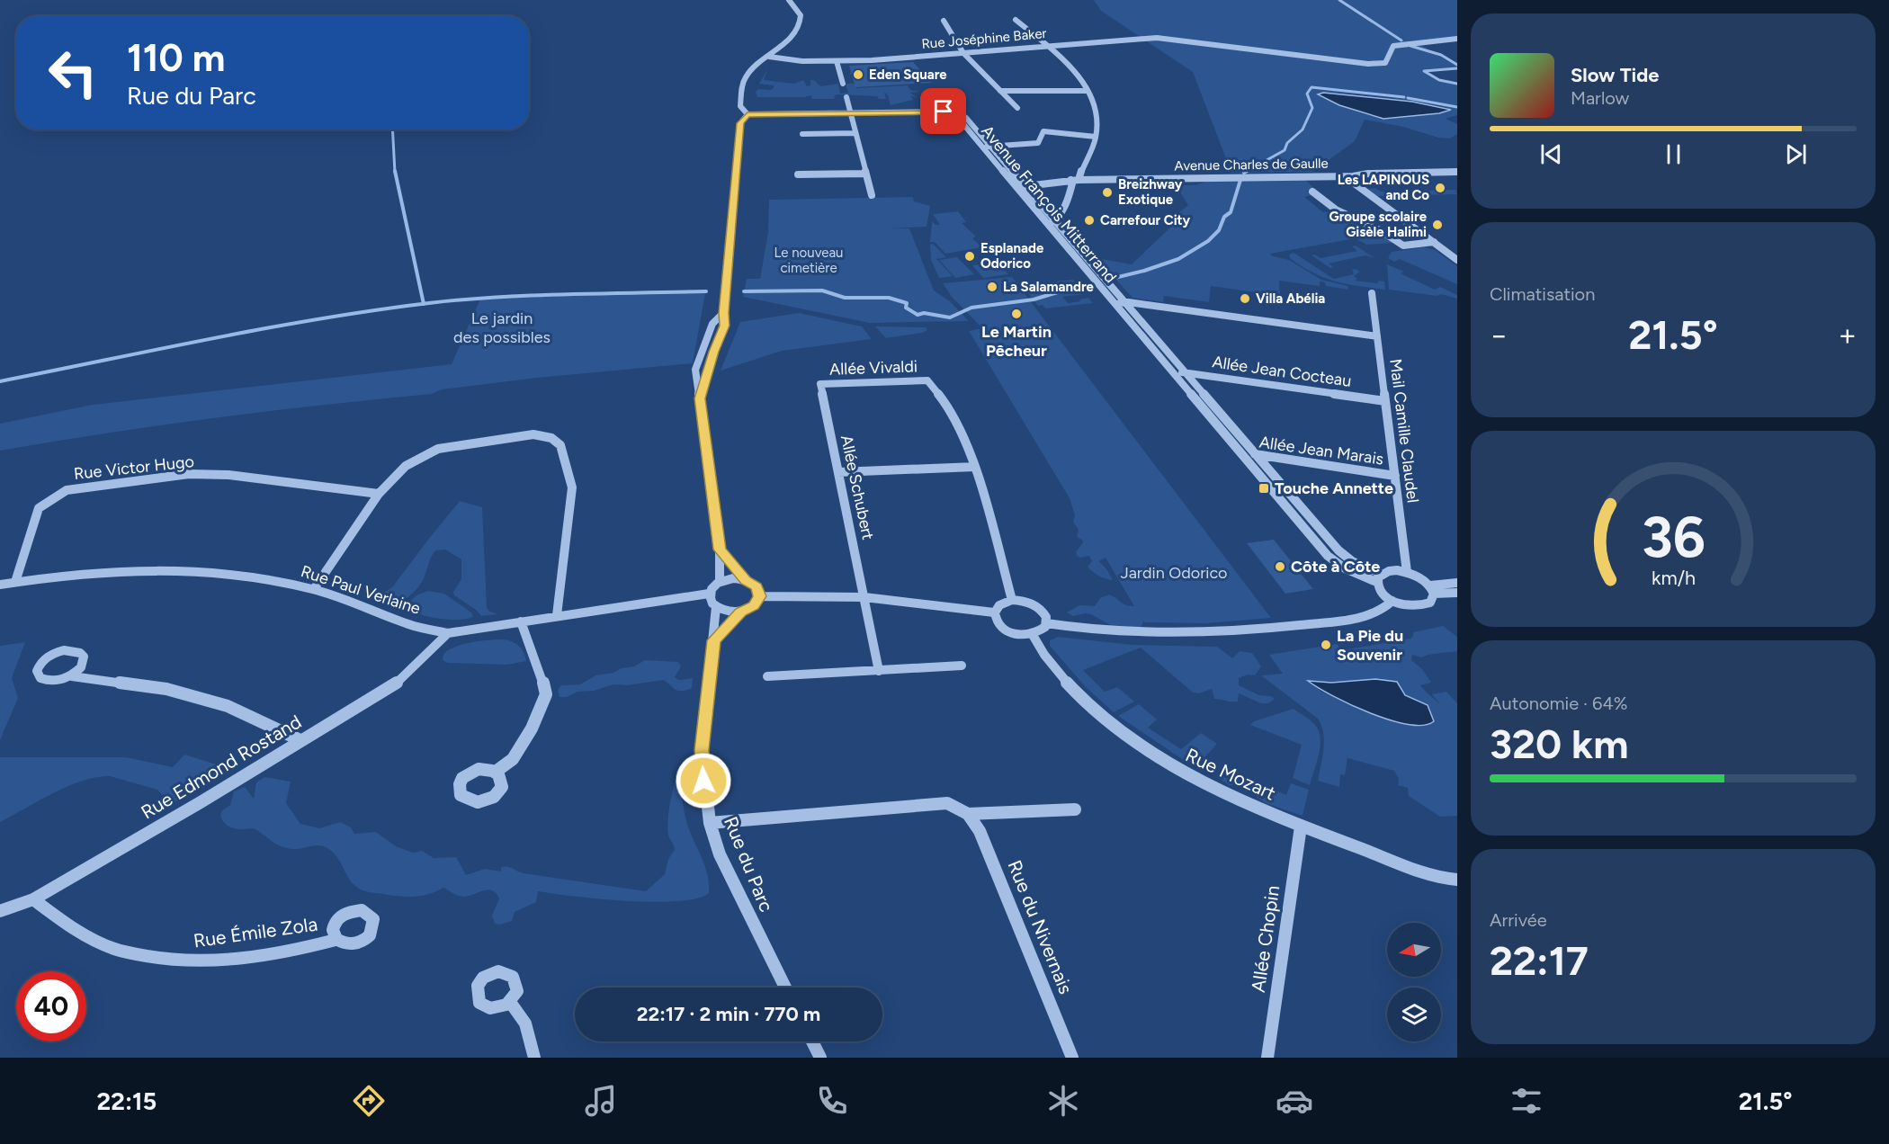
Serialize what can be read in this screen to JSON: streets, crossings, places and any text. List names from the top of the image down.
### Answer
{
  "streets": {
    "street": [
      "Rue Joséphine Baker",
      "Avenue Charles de Gaulle",
      "Avenue François Mitterrand",
      "Allée Vivaldi",
      "Allée Jean Cocteau",
      "Mail Camille Claudel",
      "Allée Jean Marais",
      "Rue Victor Hugo",
      "Allée Schubert",
      "Rue Paul Verlaine",
      "Rue Edmond Rostand",
      "Rue Mozart",
      "Rue du Parc",
      "Rue du Nivernais",
      "Rue Émile Zola",
      "Allée Chopin"
    ]
  },
  "crossings": [
    ["Avenue Charles de Gaulle", "Avenue François Mitterrand"],
    ["Avenue François Mitterrand", "Allée Jean Cocteau"],
    ["Avenue François Mitterrand", "Allée Jean Marais"],
    ["Allée Vivaldi", "Allée Schubert"],
    ["Allée Jean Cocteau", "Mail Camille Claudel"],
    ["Mail Camille Claudel", "Allée Jean Marais"],
    ["Rue Victor Hugo", "Rue Paul Verlaine"],
    ["Rue Paul Verlaine", "Rue Edmond Rostand"],
    ["Rue Paul Verlaine", "Rue du Parc"],
    ["Rue Edmond Rostand", "Rue Émile Zola"],
    ["Rue Mozart", "Allée Chopin"]
  ],
  "parks": ["Le nouveau cimetière", "Le jardin des possibles", "Jardin Odorico"],
  "places": {
    "other": [
      "Eden Square",
      "Les LAPINOUS and Co",
      "Breizhway Exotique",
      "Carrefour City",
      "Groupe scolaire Gisèle Halimi",
      "Esplanade Odorico",
      "La Salamandre",
      "Villa Abélia",
      "Le Martin Pêcheur",
      "Côte à Côte",
      "La Pie du Souvenir"
    ],
    "transit": ["Touche Annette"]
  },
  "north": "left",
  "page": {
    "turn": ["110 m", "Rue du Parc"],
    "song": ["Slow Tide", "Marlow"],
    "tile": [
      "Climatisation",
      ["Autonomie · 64%", "320 km"],
      ["Arrivée", "22:17"]
    ],
    "heat": ["−", "21.5°", "+"],
    "limit": "40",
    "trip": "22:17 · 2 min · 770 m",
    "tabs": ["22:15", "21.5°"],
    "gauge": ["36", "km/h"]
  }
}
